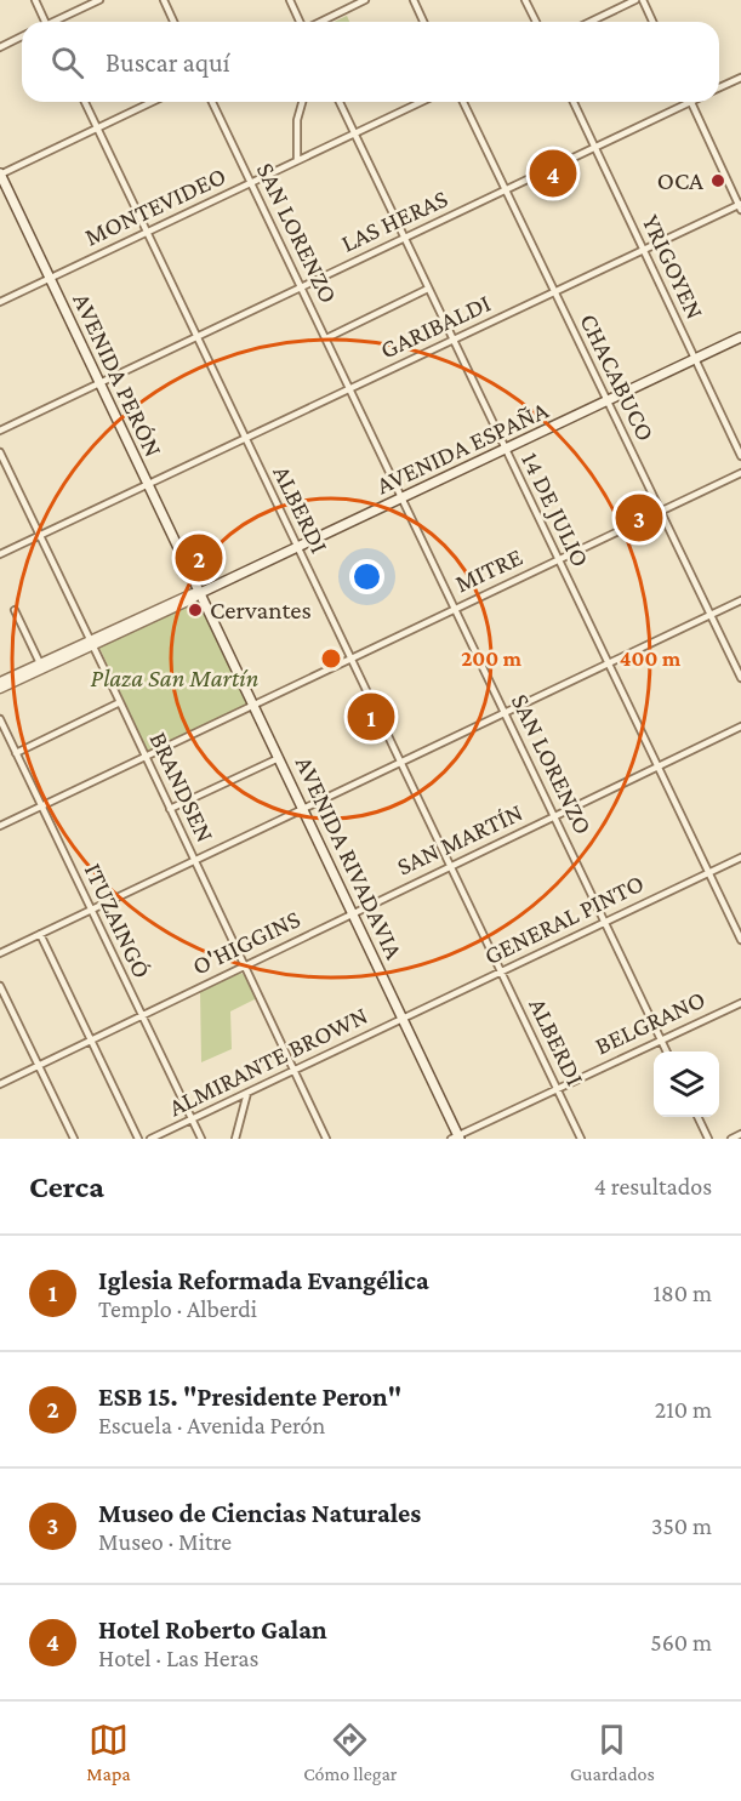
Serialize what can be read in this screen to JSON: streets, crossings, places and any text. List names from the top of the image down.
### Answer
{
  "streets": {
    "main road": ["AVENIDA PERÓN", "AVENIDA ESPAÑA", "AVENIDA RIVADAVIA"],
    "street": [
      "MONTEVIDEO",
      "LAS HERAS",
      "SAN LORENZO",
      "YRIGOYEN",
      "GARIBALDI",
      "CHACABUCO",
      "ALBERDI",
      "14 DE JULIO",
      "MITRE",
      "BRANDSEN",
      "SAN MARTÍN",
      "GENERAL PINTO",
      "ITUZAINGÓ",
      "O'HIGGINS",
      "BELGRANO",
      "ALMIRANTE BROWN"
    ]
  },
  "crossings": [
    ["MONTEVIDEO", "SAN LORENZO"],
    ["MONTEVIDEO", "AVENIDA PERÓN"],
    ["MONTEVIDEO", "ALBERDI"],
    ["MONTEVIDEO", "14 DE JULIO"],
    ["LAS HERAS", "SAN LORENZO"],
    ["LAS HERAS", "YRIGOYEN"],
    ["LAS HERAS", "AVENIDA PERÓN"],
    ["LAS HERAS", "CHACABUCO"],
    ["LAS HERAS", "ALBERDI"],
    ["LAS HERAS", "14 DE JULIO"],
    ["SAN LORENZO", "GARIBALDI"],
    ["SAN LORENZO", "AVENIDA ESPAÑA"],
    ["SAN LORENZO", "MITRE"],
    ["SAN LORENZO", "SAN MARTÍN"],
    ["SAN LORENZO", "GENERAL PINTO"],
    ["SAN LORENZO", "BELGRANO"],
    ["YRIGOYEN", "GARIBALDI"],
    ["YRIGOYEN", "AVENIDA ESPAÑA"],
    ["GARIBALDI", "AVENIDA PERÓN"],
    ["GARIBALDI", "CHACABUCO"],
    ["GARIBALDI", "ALBERDI"],
    ["GARIBALDI", "14 DE JULIO"],
    ["GARIBALDI", "BRANDSEN"],
    ["AVENIDA PERÓN", "AVENIDA ESPAÑA"],
    ["AVENIDA PERÓN", "AVENIDA RIVADAVIA"],
    ["CHACABUCO", "AVENIDA ESPAÑA"],
    ["CHACABUCO", "MITRE"],
    ["AVENIDA ESPAÑA", "ALBERDI"],
    ["AVENIDA ESPAÑA", "14 DE JULIO"],
    ["AVENIDA ESPAÑA", "AVENIDA RIVADAVIA"],
    ["ALBERDI", "MITRE"],
    ["ALBERDI", "SAN MARTÍN"],
    ["ALBERDI", "GENERAL PINTO"],
    ["ALBERDI", "BELGRANO"],
    ["14 DE JULIO", "MITRE"],
    ["14 DE JULIO", "SAN MARTÍN"],
    ["14 DE JULIO", "GENERAL PINTO"],
    ["MITRE", "BRANDSEN"],
    ["MITRE", "AVENIDA RIVADAVIA"],
    ["MITRE", "ITUZAINGÓ"],
    ["BRANDSEN", "O'HIGGINS"],
    ["BRANDSEN", "ALMIRANTE BROWN"],
    ["SAN MARTÍN", "AVENIDA RIVADAVIA"],
    ["SAN MARTÍN", "O'HIGGINS"],
    ["AVENIDA RIVADAVIA", "GENERAL PINTO"],
    ["AVENIDA RIVADAVIA", "O'HIGGINS"],
    ["AVENIDA RIVADAVIA", "BELGRANO"],
    ["AVENIDA RIVADAVIA", "ALMIRANTE BROWN"],
    ["GENERAL PINTO", "ALMIRANTE BROWN"],
    ["ITUZAINGÓ", "O'HIGGINS"],
    ["ITUZAINGÓ", "ALMIRANTE BROWN"]
  ],
  "parks": ["Plaza San Martín"],
  "places": ["OCA", "Cervantes"],
  "page": {
    "search": "Buscar aquí",
    "pins": [
      "4",
      "3",
      "2",
      "1"
    ],
    "heading": ["Cerca", "4 resultados"],
    "list": [
      {
        "mark": "1",
        "name": "Iglesia Reformada Evangélica",
        "note": "Templo · Alberdi",
        "value": "180 m"
      },
      {
        "mark": "2",
        "name": "ESB 15. \"Presidente Peron\"",
        "note": "Escuela · Avenida Perón",
        "value": "210 m"
      },
      {
        "mark": "3",
        "name": "Museo de Ciencias Naturales",
        "note": "Museo · Mitre",
        "value": "350 m"
      },
      {
        "mark": "4",
        "name": "Hotel Roberto Galan",
        "note": "Hotel · Las Heras",
        "value": "560 m"
      }
    ],
    "nav": ["Mapa", "Cómo llegar", "Guardados"]
  },
  "rings": ["200 m", "400 m"]
}
